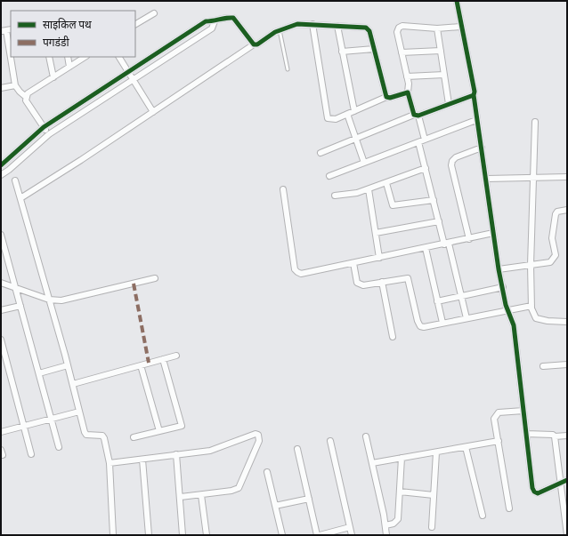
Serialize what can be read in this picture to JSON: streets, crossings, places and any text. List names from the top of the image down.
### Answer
{
  "legend": ["साइकिल पथ", "पगडंडी"]
}
